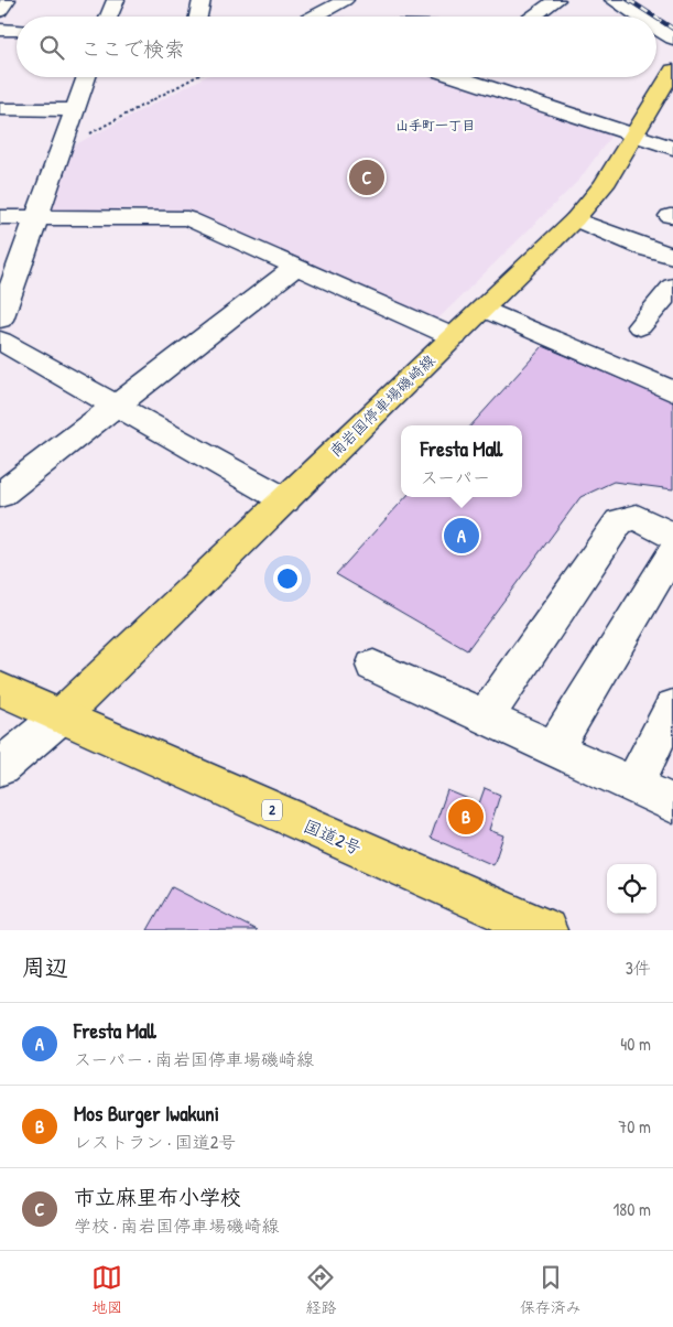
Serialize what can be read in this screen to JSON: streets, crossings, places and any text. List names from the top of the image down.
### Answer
{
  "streets": {
    "main road": ["南岩国停車場磯崎線", "2", "国道2号"]
  },
  "crossings": [
    ["南岩国停車場磯崎線", "国道2号"]
  ],
  "districts": ["山手町一丁目"],
  "page": {
    "search": "ここで検索",
    "pins": ["C", "A", "B"],
    "popup": ["Fresta Mall", "スーパー"],
    "heading": ["周辺", "3件"],
    "list": [
      {
        "mark": "A",
        "name": "Fresta Mall",
        "note": "スーパー · 南岩国停車場磯崎線",
        "value": "40 m"
      },
      {
        "mark": "B",
        "name": "Mos Burger Iwakuni",
        "note": "レストラン · 国道2号",
        "value": "70 m"
      },
      {
        "mark": "C",
        "name": "市立麻里布小学校",
        "note": "学校 · 南岩国停車場磯崎線",
        "value": "180 m"
      }
    ],
    "nav": ["地図", "経路", "保存済み"]
  }
}
